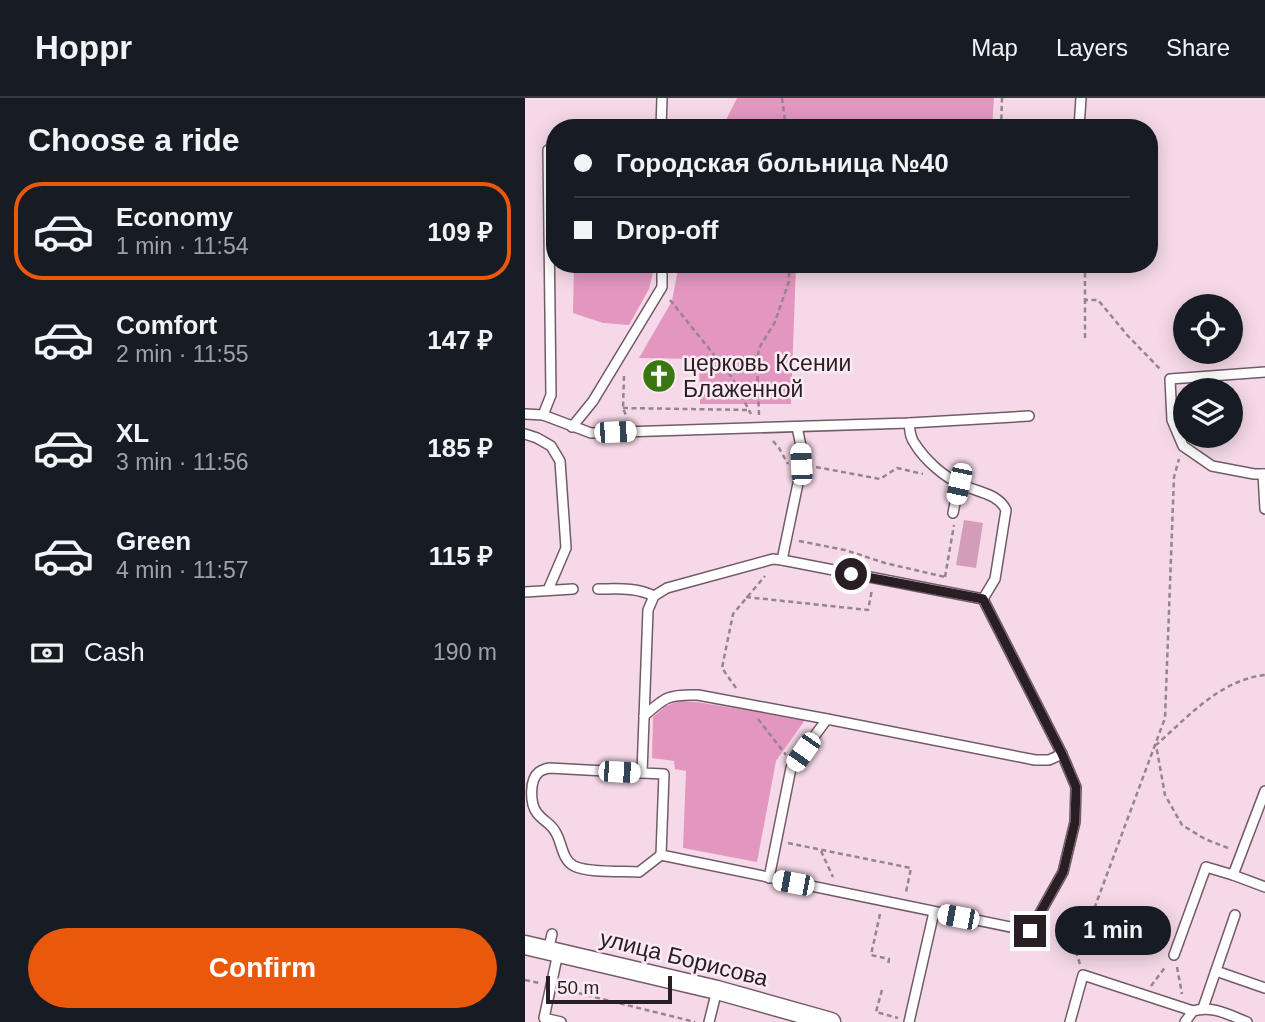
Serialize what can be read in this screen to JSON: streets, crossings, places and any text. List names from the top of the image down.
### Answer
{
  "streets": {
    "street": ["улица Борисова"]
  },
  "places": {
    "church": ["церковь Ксении Блаженной"]
  },
  "scale_bar": "50 m",
  "page": {
    "header": "Hoppr",
    "nav": ["Map", "Layers", "Share"],
    "heading": "Choose a ride",
    "banner": ["Городская больница №40", "Drop-off"],
    "list": [
      {
        "name": "Economy",
        "note": "1 min · 11:54",
        "value": "109 ₽"
      },
      {
        "name": "Comfort",
        "note": "2 min · 11:55",
        "value": "147 ₽"
      },
      {
        "name": "XL",
        "note": "3 min · 11:56",
        "value": "185 ₽"
      },
      {
        "name": "Green",
        "note": "4 min · 11:57",
        "value": "115 ₽"
      }
    ],
    "pay": ["Cash", "190 m"],
    "bubble": "1 min",
    "buttons": "Confirm",
    "scale": "50 m"
  }
}
